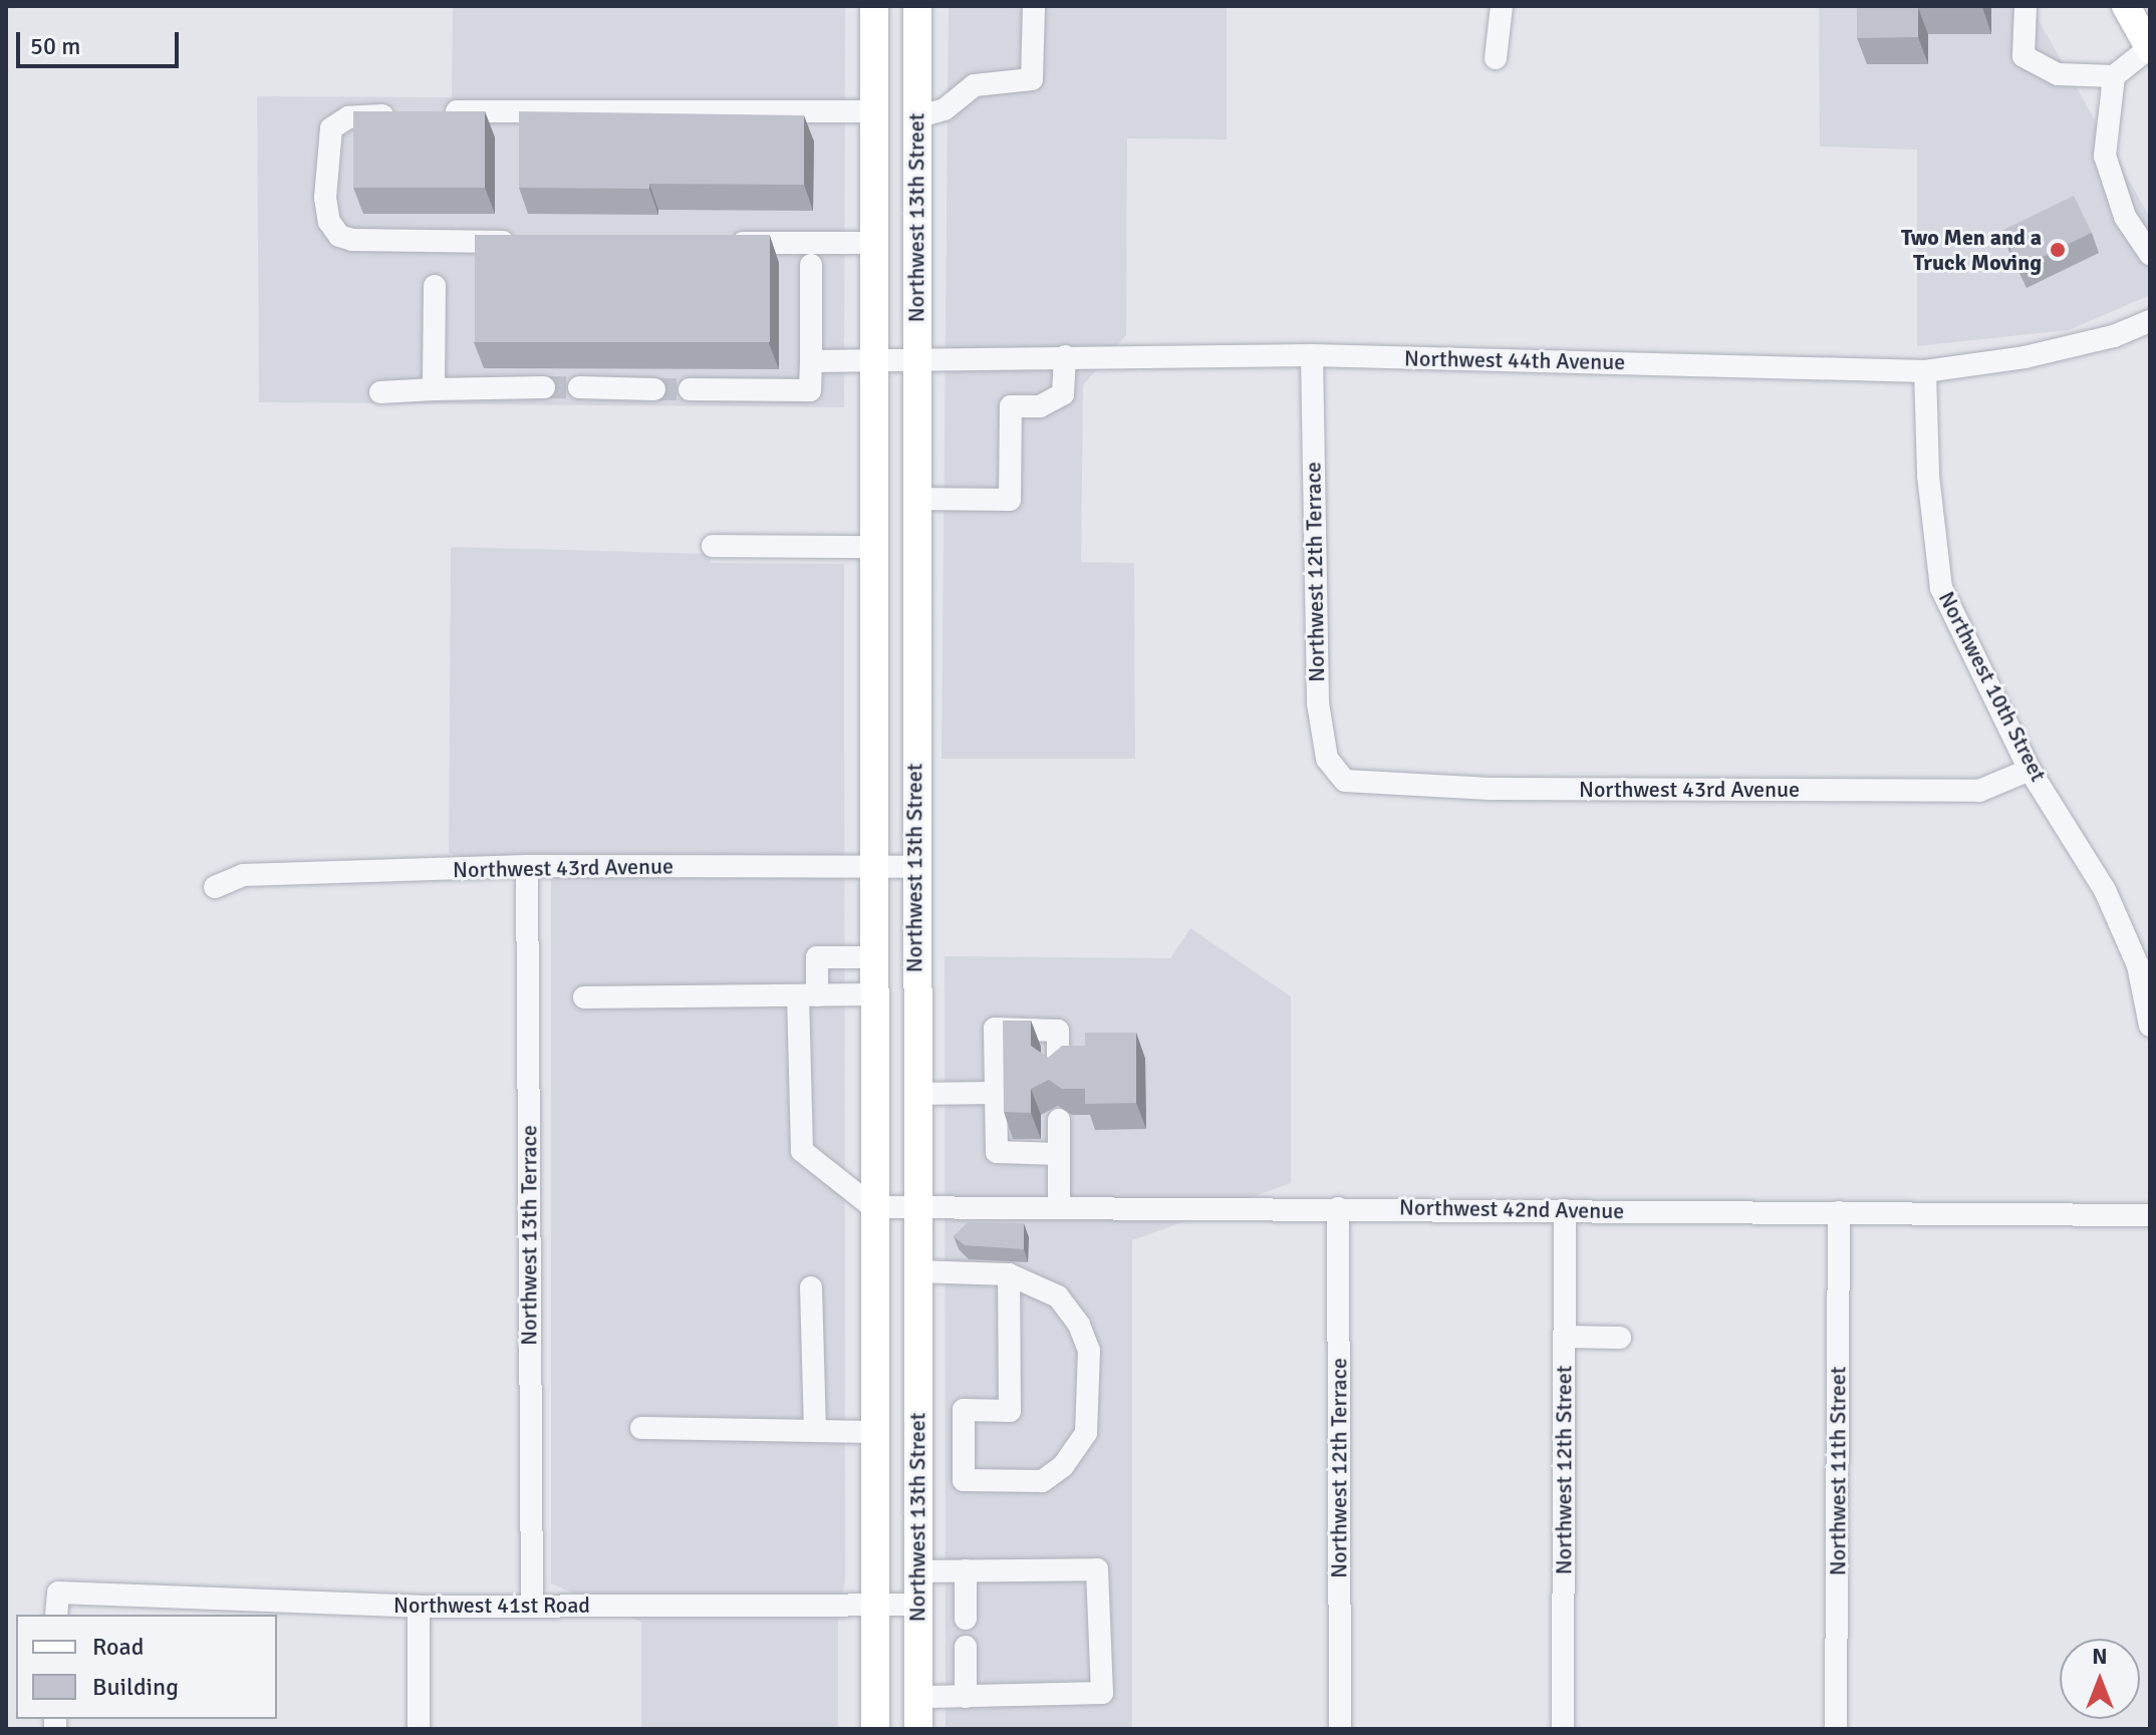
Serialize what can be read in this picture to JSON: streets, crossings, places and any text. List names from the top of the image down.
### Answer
{
  "streets": {
    "main road": ["Northwest 13th Street"],
    "street": [
      "Northwest 44th Avenue",
      "Northwest 12th Terrace",
      "Northwest 10th Street",
      "Northwest 43rd Avenue",
      "Northwest 42nd Avenue",
      "Northwest 13th Terrace",
      "Northwest 12th Street",
      "Northwest 11th Street",
      "Northwest 41st Road"
    ]
  },
  "crossings": [
    ["Northwest 13th Street", "Northwest 44th Avenue"],
    ["Northwest 13th Street", "Northwest 43rd Avenue"],
    ["Northwest 13th Street", "Northwest 42nd Avenue"],
    ["Northwest 13th Street", "Northwest 41st Road"],
    ["Northwest 44th Avenue", "Northwest 12th Terrace"],
    ["Northwest 44th Avenue", "Northwest 10th Street"],
    ["Northwest 12th Terrace", "Northwest 43rd Avenue"],
    ["Northwest 12th Terrace", "Northwest 42nd Avenue"],
    ["Northwest 10th Street", "Northwest 43rd Avenue"],
    ["Northwest 43rd Avenue", "Northwest 13th Terrace"],
    ["Northwest 42nd Avenue", "Northwest 12th Street"],
    ["Northwest 42nd Avenue", "Northwest 11th Street"],
    ["Northwest 13th Terrace", "Northwest 41st Road"]
  ],
  "places": ["Two Men and a Truck Moving"],
  "legend": ["Road", "Building"],
  "scale_bar": "50 m",
  "north": "top"
}
